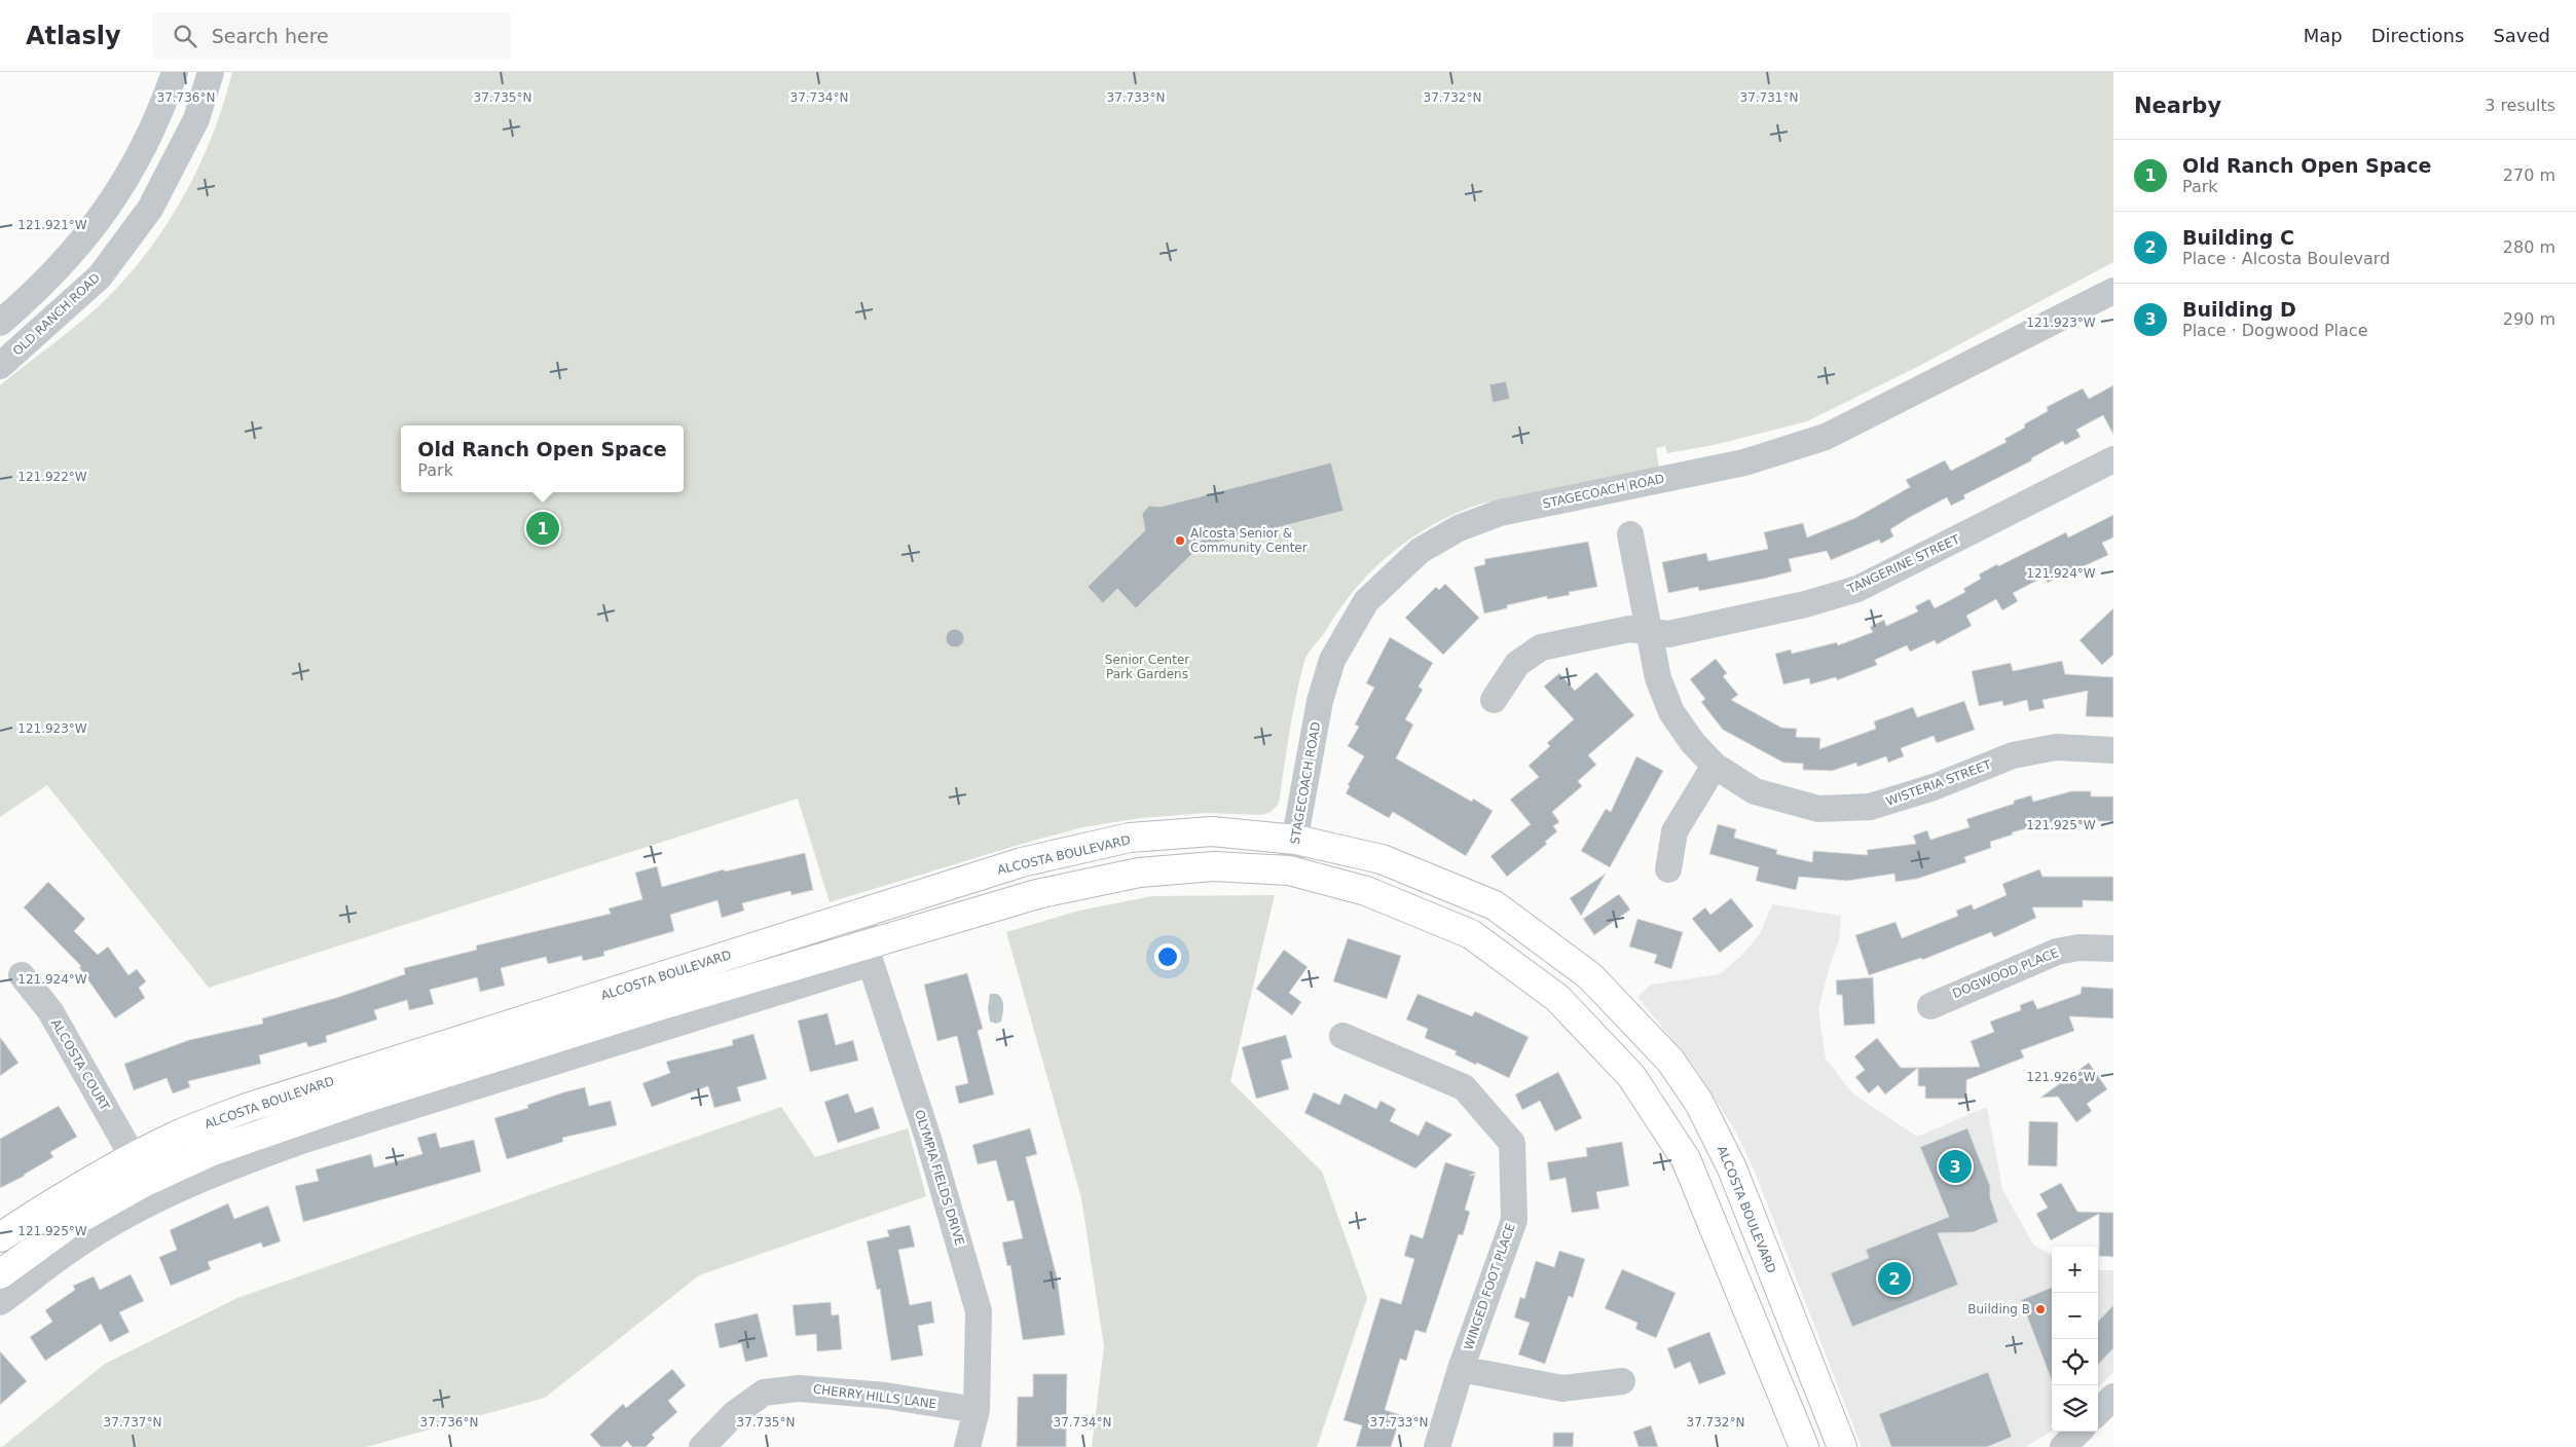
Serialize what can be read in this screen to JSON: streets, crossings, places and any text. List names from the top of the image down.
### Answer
{
  "streets": {
    "main road": ["ALCOSTA BOULEVARD"],
    "street": [
      "OLD RANCH ROAD",
      "STAGECOACH ROAD",
      "TANGERINE STREET",
      "WISTERIA STREET",
      "DOGWOOD PLACE",
      "ALCOSTA COURT",
      "OLYMPIA FIELDS DRIVE",
      "WINGED FOOT PLACE",
      "CHERRY HILLS LANE"
    ]
  },
  "crossings": [
    ["STAGECOACH ROAD", "ALCOSTA BOULEVARD"],
    ["TANGERINE STREET", "WISTERIA STREET"],
    ["ALCOSTA BOULEVARD", "ALCOSTA COURT"],
    ["ALCOSTA BOULEVARD", "OLYMPIA FIELDS DRIVE"],
    ["OLYMPIA FIELDS DRIVE", "CHERRY HILLS LANE"]
  ],
  "parks": ["Senior Center Park Gardens"],
  "places": ["Alcosta Senior & Community Center", "Building B"],
  "page": {
    "header": "Atlasly",
    "search": "Search here",
    "nav": ["Map", "Directions", "Saved"],
    "heading": ["Nearby", "3 results"],
    "list": [
      {
        "mark": "1",
        "name": "Old Ranch Open Space",
        "note": "Park",
        "value": "270 m"
      },
      {
        "mark": "2",
        "name": "Building C",
        "note": "Place · Alcosta Boulevard",
        "value": "280 m"
      },
      {
        "mark": "3",
        "name": "Building D",
        "note": "Place · Dogwood Place",
        "value": "290 m"
      }
    ],
    "popup": ["Old Ranch Open Space", "Park"],
    "pins": ["1", "3", "2"],
    "map_buttons": ["+", "−"]
  },
  "coordinates": [
    "37.736°N",
    "37.735°N",
    "37.734°N",
    "37.733°N",
    "37.732°N",
    "37.731°N",
    "121.921°W",
    "121.923°W",
    "121.922°W",
    "121.924°W",
    "121.925°W",
    "121.926°W",
    "37.737°N"
  ]
}
